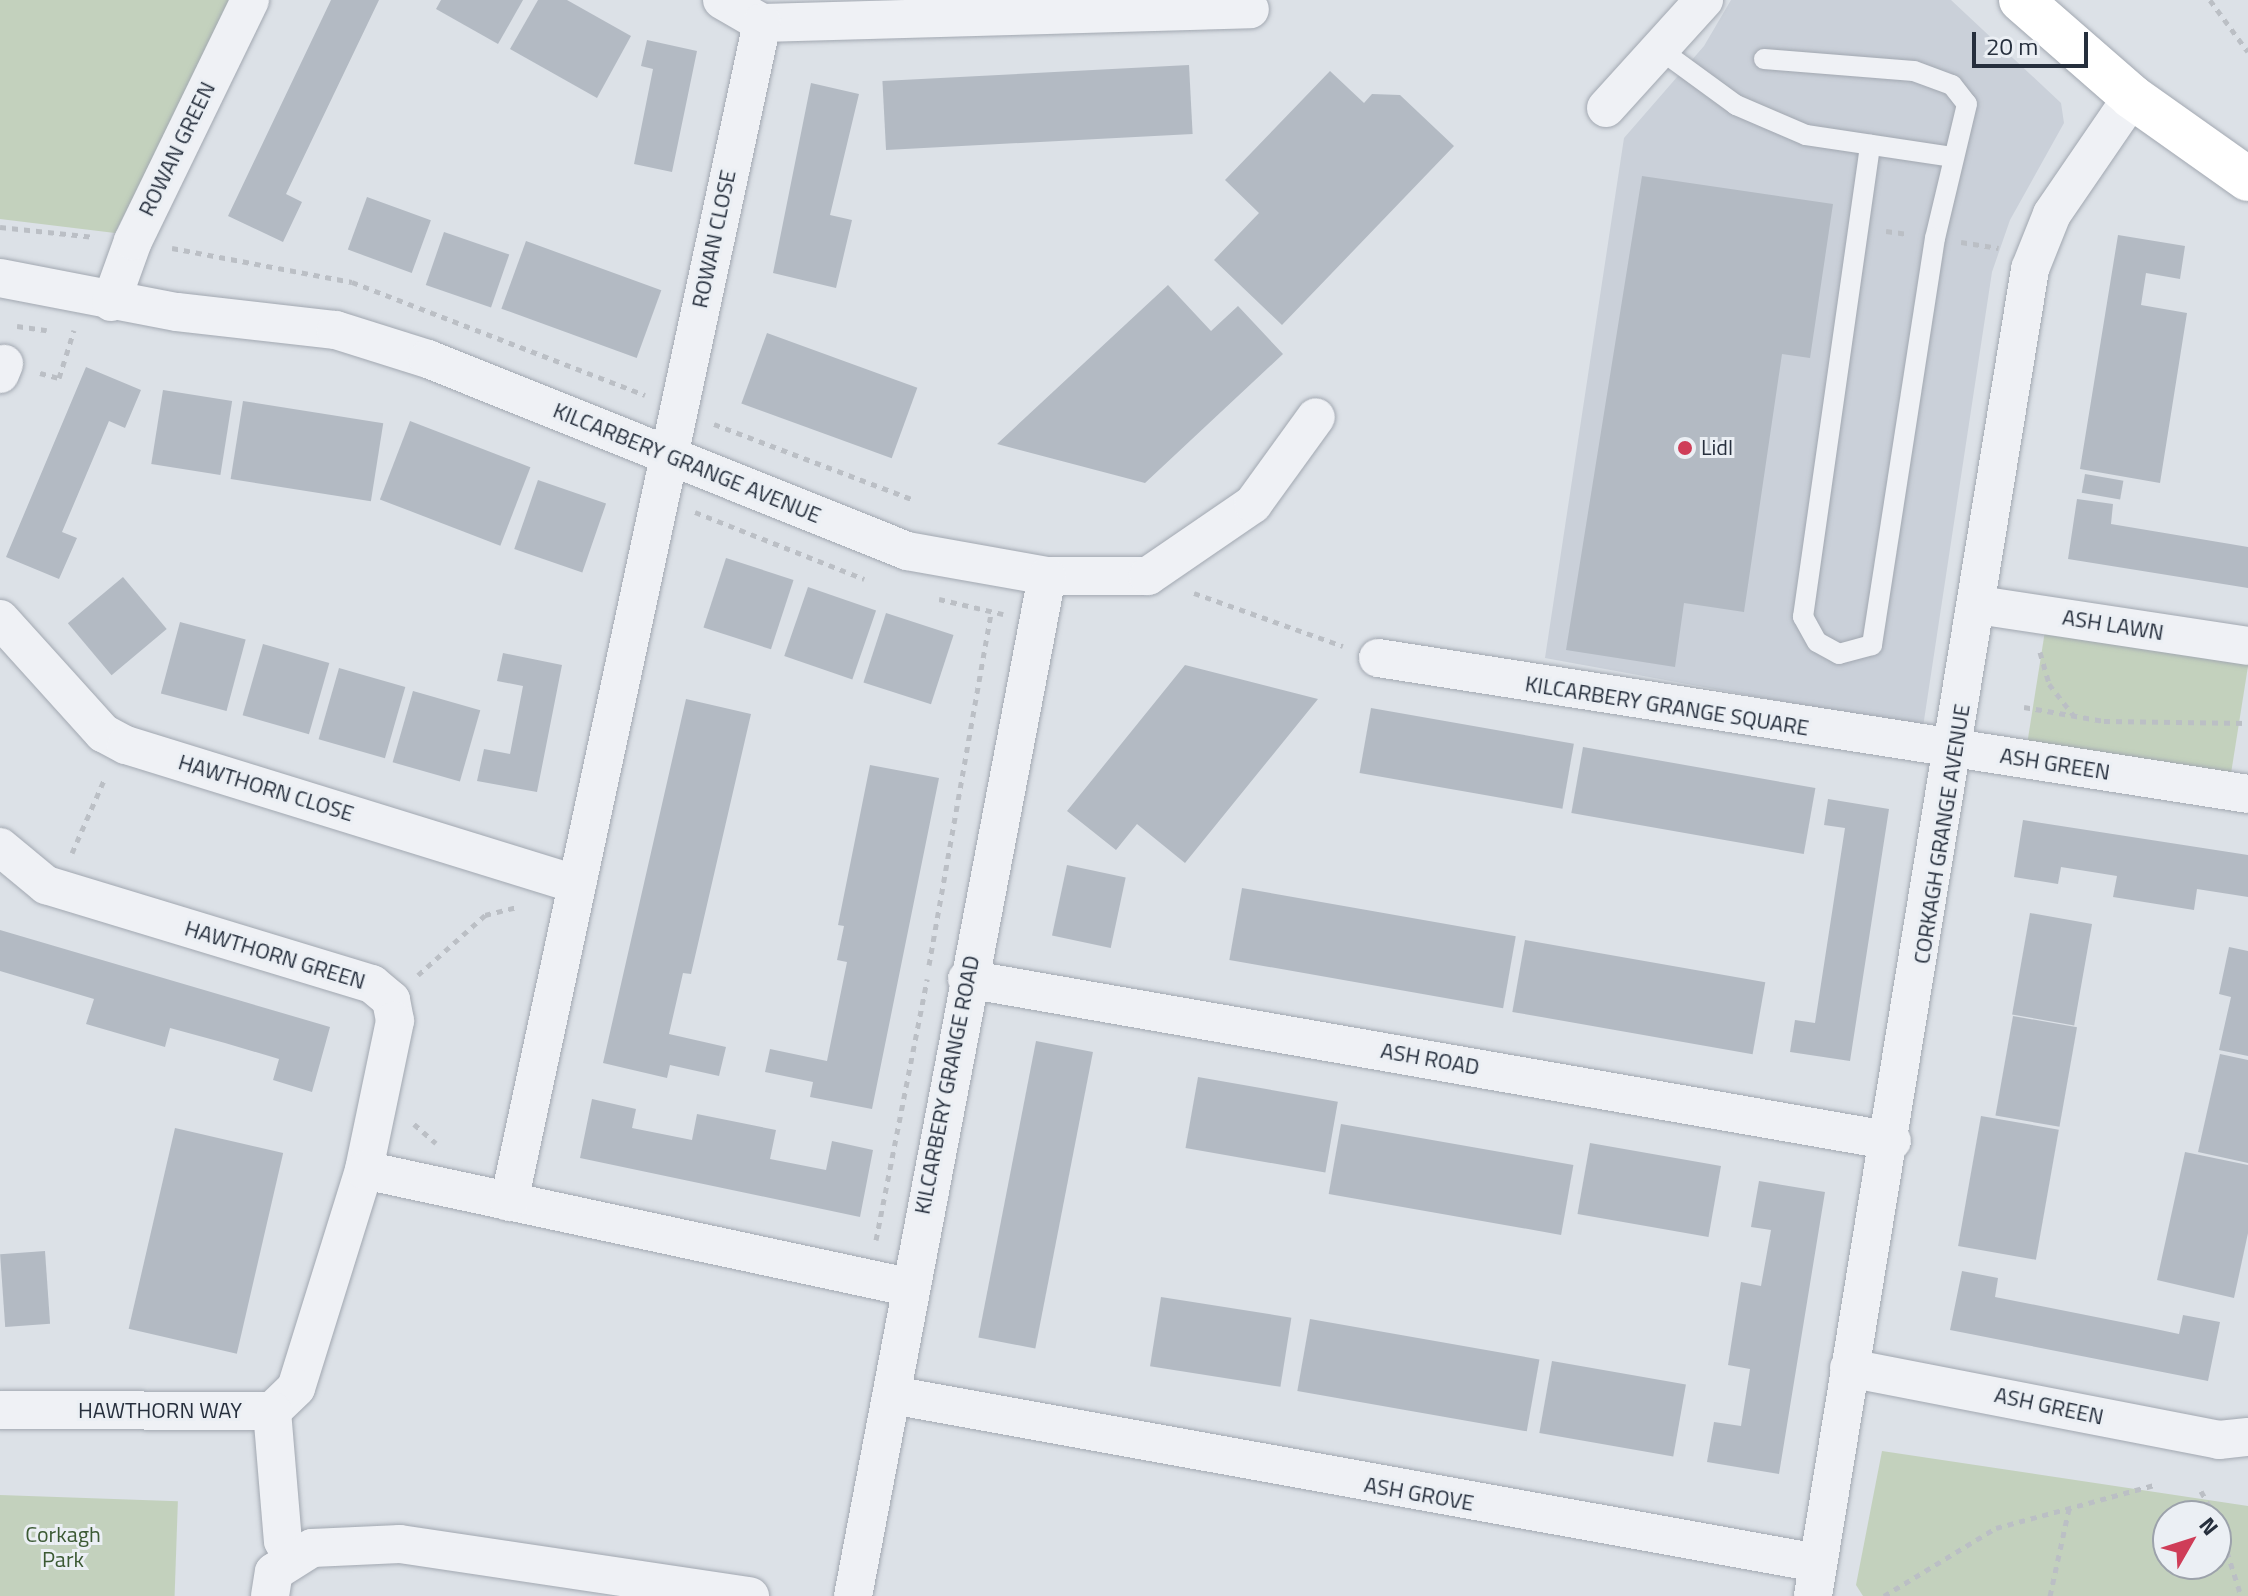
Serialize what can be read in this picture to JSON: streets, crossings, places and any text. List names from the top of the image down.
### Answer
{
  "streets": {
    "street": [
      "ROWAN GREEN",
      "ROWAN CLOSE",
      "KILCARBERY GRANGE AVENUE",
      "ASH LAWN",
      "KILCARBERY GRANGE SQUARE",
      "ASH GREEN",
      "HAWTHORN CLOSE",
      "CORKAGH GRANGE AVENUE",
      "HAWTHORN GREEN",
      "ASH ROAD",
      "KILCARBERY GRANGE ROAD",
      "HAWTHORN WAY",
      "ASH GROVE"
    ]
  },
  "crossings": [
    ["ROWAN GREEN", "KILCARBERY GRANGE AVENUE"],
    ["ROWAN CLOSE", "KILCARBERY GRANGE AVENUE"],
    ["KILCARBERY GRANGE AVENUE", "KILCARBERY GRANGE ROAD"],
    ["ASH LAWN", "CORKAGH GRANGE AVENUE"],
    ["KILCARBERY GRANGE SQUARE", "ASH GREEN"],
    ["KILCARBERY GRANGE SQUARE", "CORKAGH GRANGE AVENUE"],
    ["ASH GREEN", "CORKAGH GRANGE AVENUE"],
    ["CORKAGH GRANGE AVENUE", "ASH ROAD"],
    ["CORKAGH GRANGE AVENUE", "ASH GROVE"],
    ["HAWTHORN GREEN", "HAWTHORN WAY"],
    ["ASH ROAD", "KILCARBERY GRANGE ROAD"],
    ["KILCARBERY GRANGE ROAD", "ASH GROVE"]
  ],
  "parks": ["Corkagh Park"],
  "places": ["Lidl"],
  "scale_bar": "20 m",
  "north": "top right"
}
